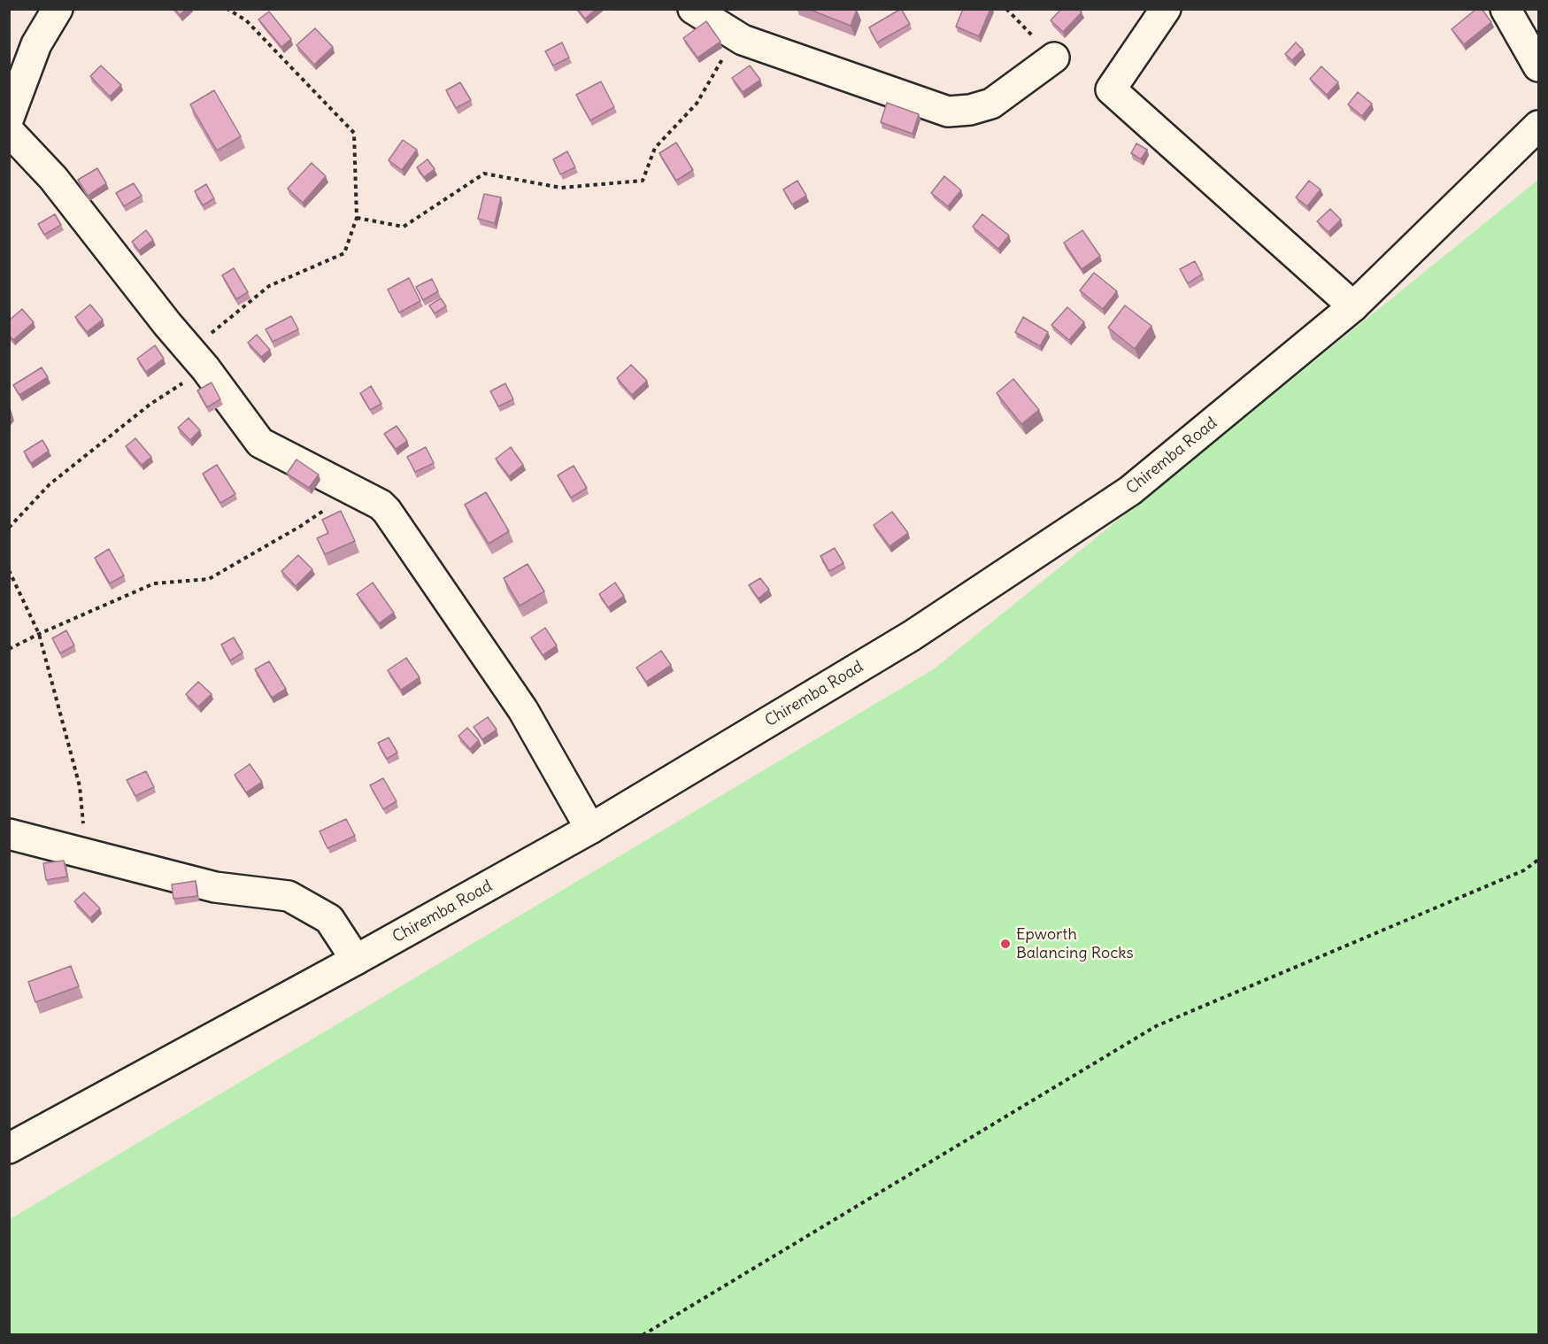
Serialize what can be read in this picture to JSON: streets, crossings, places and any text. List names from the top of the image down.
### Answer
{
  "streets": {
    "street": ["Chiremba Road"]
  },
  "places": ["Epworth Balancing Rocks"]
}
